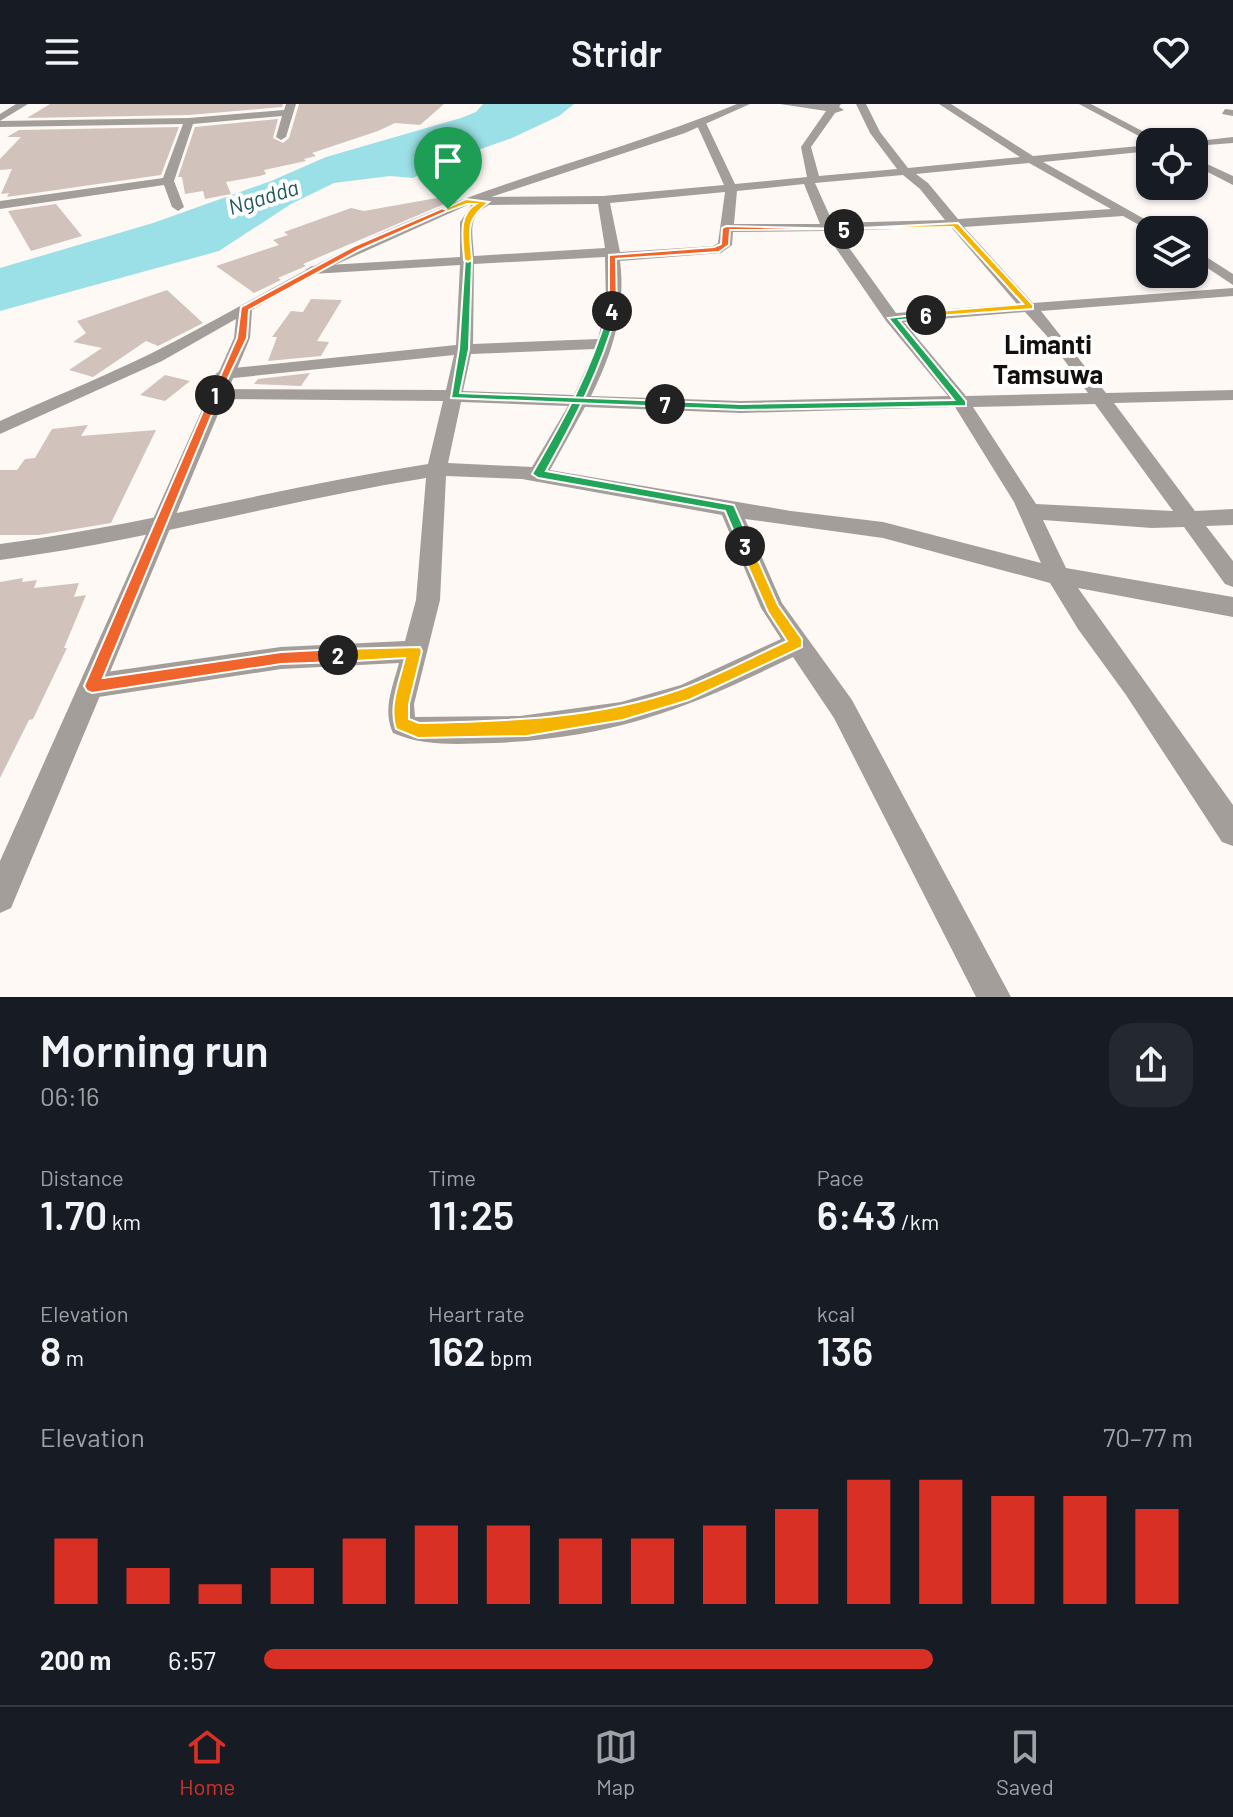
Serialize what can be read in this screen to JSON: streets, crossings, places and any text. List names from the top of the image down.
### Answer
{
  "districts": ["Limanti Tamsuwa"],
  "water": ["Ngadda"],
  "page": {
    "header": "Stridr",
    "pins": [
      "5",
      "4",
      "6",
      "1",
      "7",
      "3",
      "2"
    ],
    "heading": ["Morning run", "06:16"],
    "stats": [
      ["Distance", "1.70 km"],
      ["Time", "11:25"],
      ["Pace", "6:43 /km"],
      ["Elevation", "8 m"],
      ["Heart rate", "162 bpm"],
      ["kcal", "136"]
    ],
    "chart": ["Elevation", "70–77 m"],
    "list": [
      {
        "name": "200 m",
        "note": "6:57"
      }
    ],
    "tabs": ["Home", "Map", "Saved"]
  }
}
